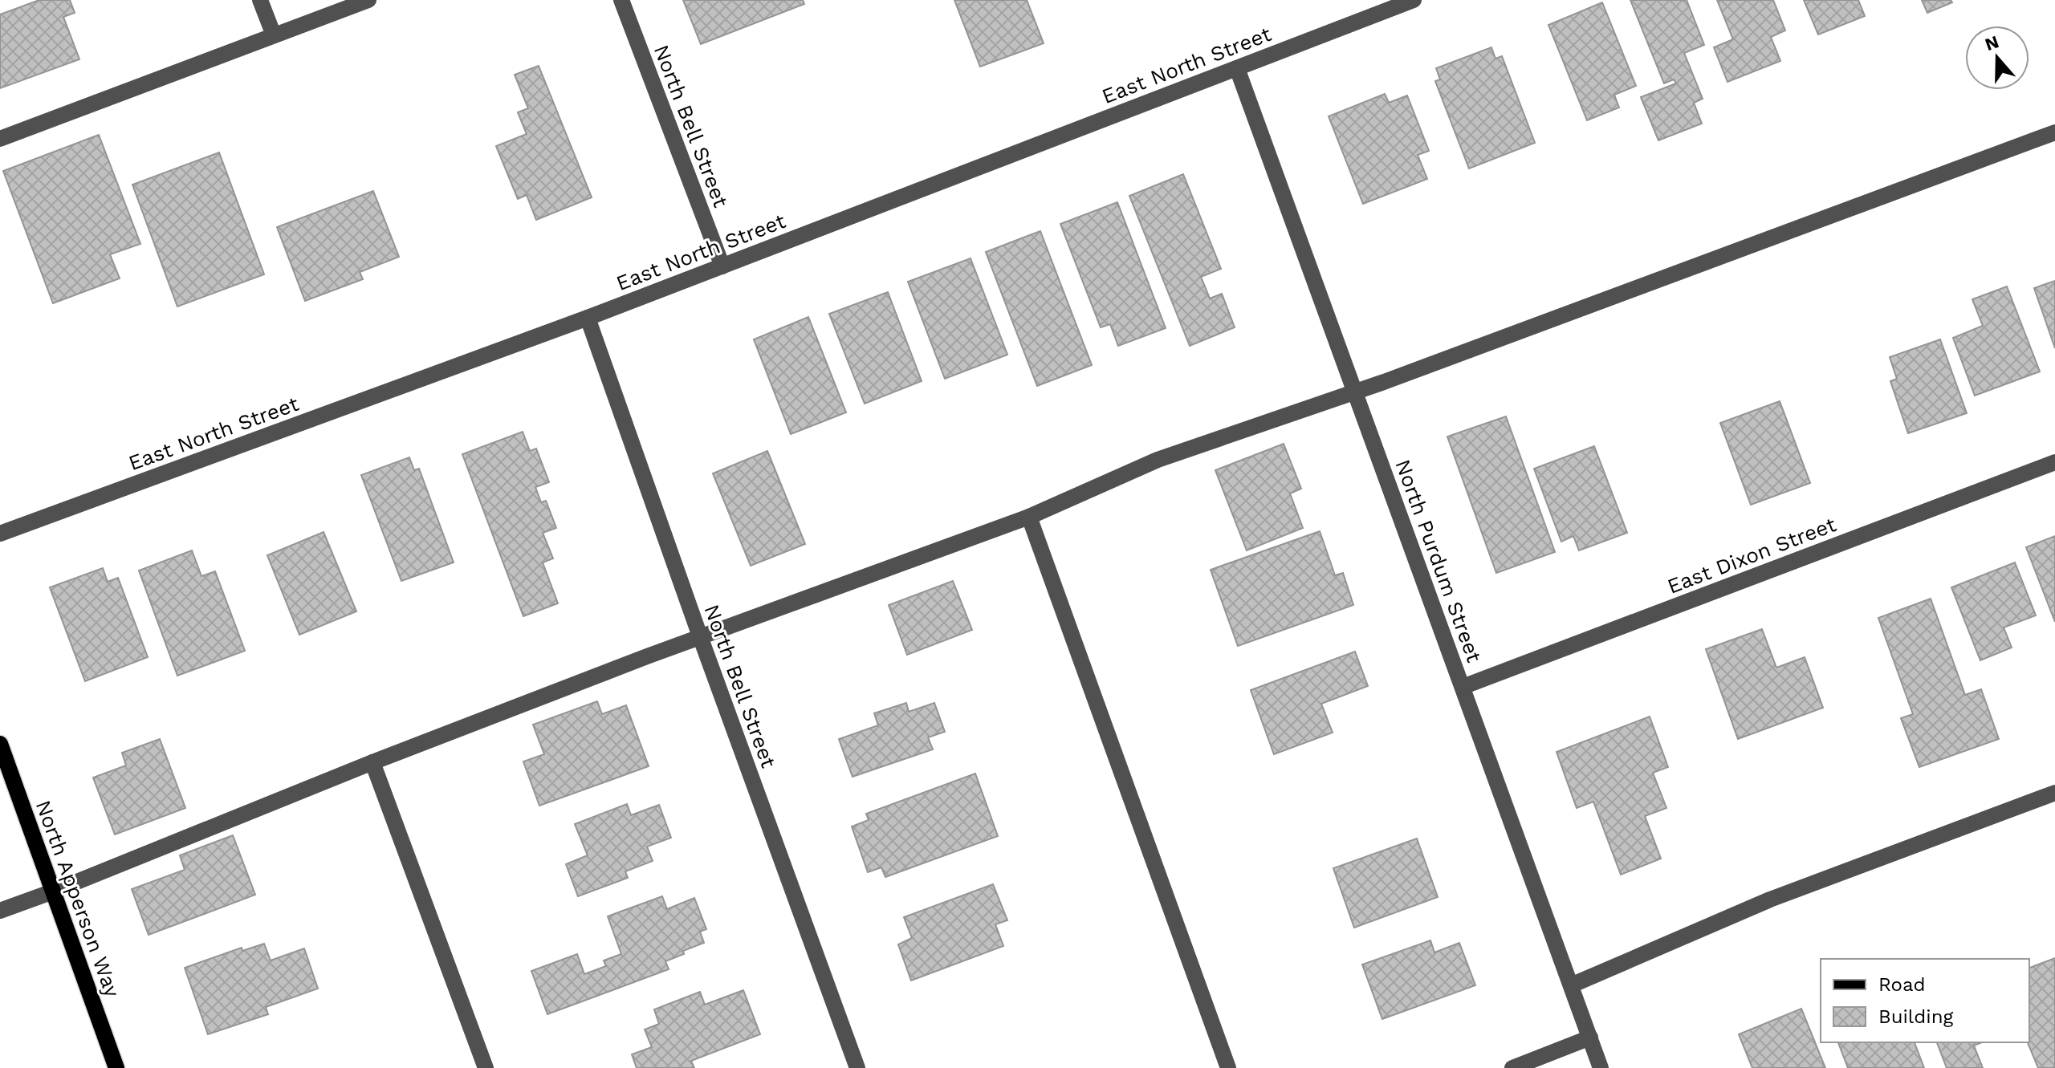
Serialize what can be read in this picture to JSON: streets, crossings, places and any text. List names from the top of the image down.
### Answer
{
  "streets": {
    "main road": ["North Apperson Way"],
    "street": [
      "East North Street",
      "North Bell Street",
      "East Dixon Street",
      "North Purdum Street"
    ]
  },
  "crossings": [
    ["East North Street", "North Bell Street"],
    ["East North Street", "North Purdum Street"],
    ["East Dixon Street", "North Purdum Street"]
  ],
  "legend": ["Road", "Building"],
  "north": "top"
}
